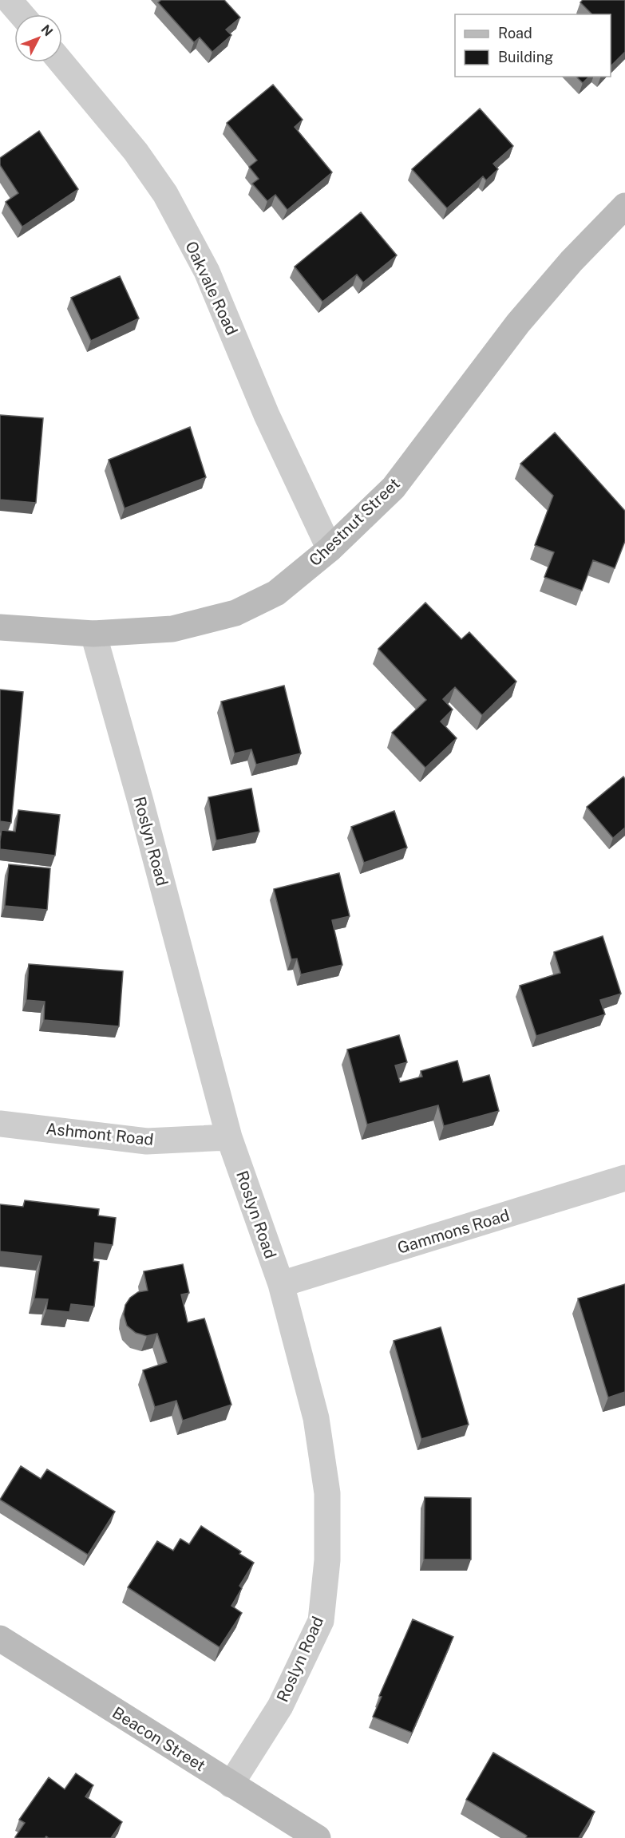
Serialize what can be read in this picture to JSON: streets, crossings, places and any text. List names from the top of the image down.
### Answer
{
  "streets": {
    "main road": ["Chestnut Street", "Beacon Street"],
    "street": [
      "Oakvale Road",
      "Roslyn Road",
      "Ashmont Road",
      "Gammons Road"
    ]
  },
  "crossings": [
    ["Oakvale Road", "Chestnut Street"],
    ["Chestnut Street", "Roslyn Road"],
    ["Roslyn Road", "Ashmont Road"],
    ["Roslyn Road", "Gammons Road"],
    ["Roslyn Road", "Beacon Street"]
  ],
  "legend": ["Road", "Building"],
  "north": "top right"
}
